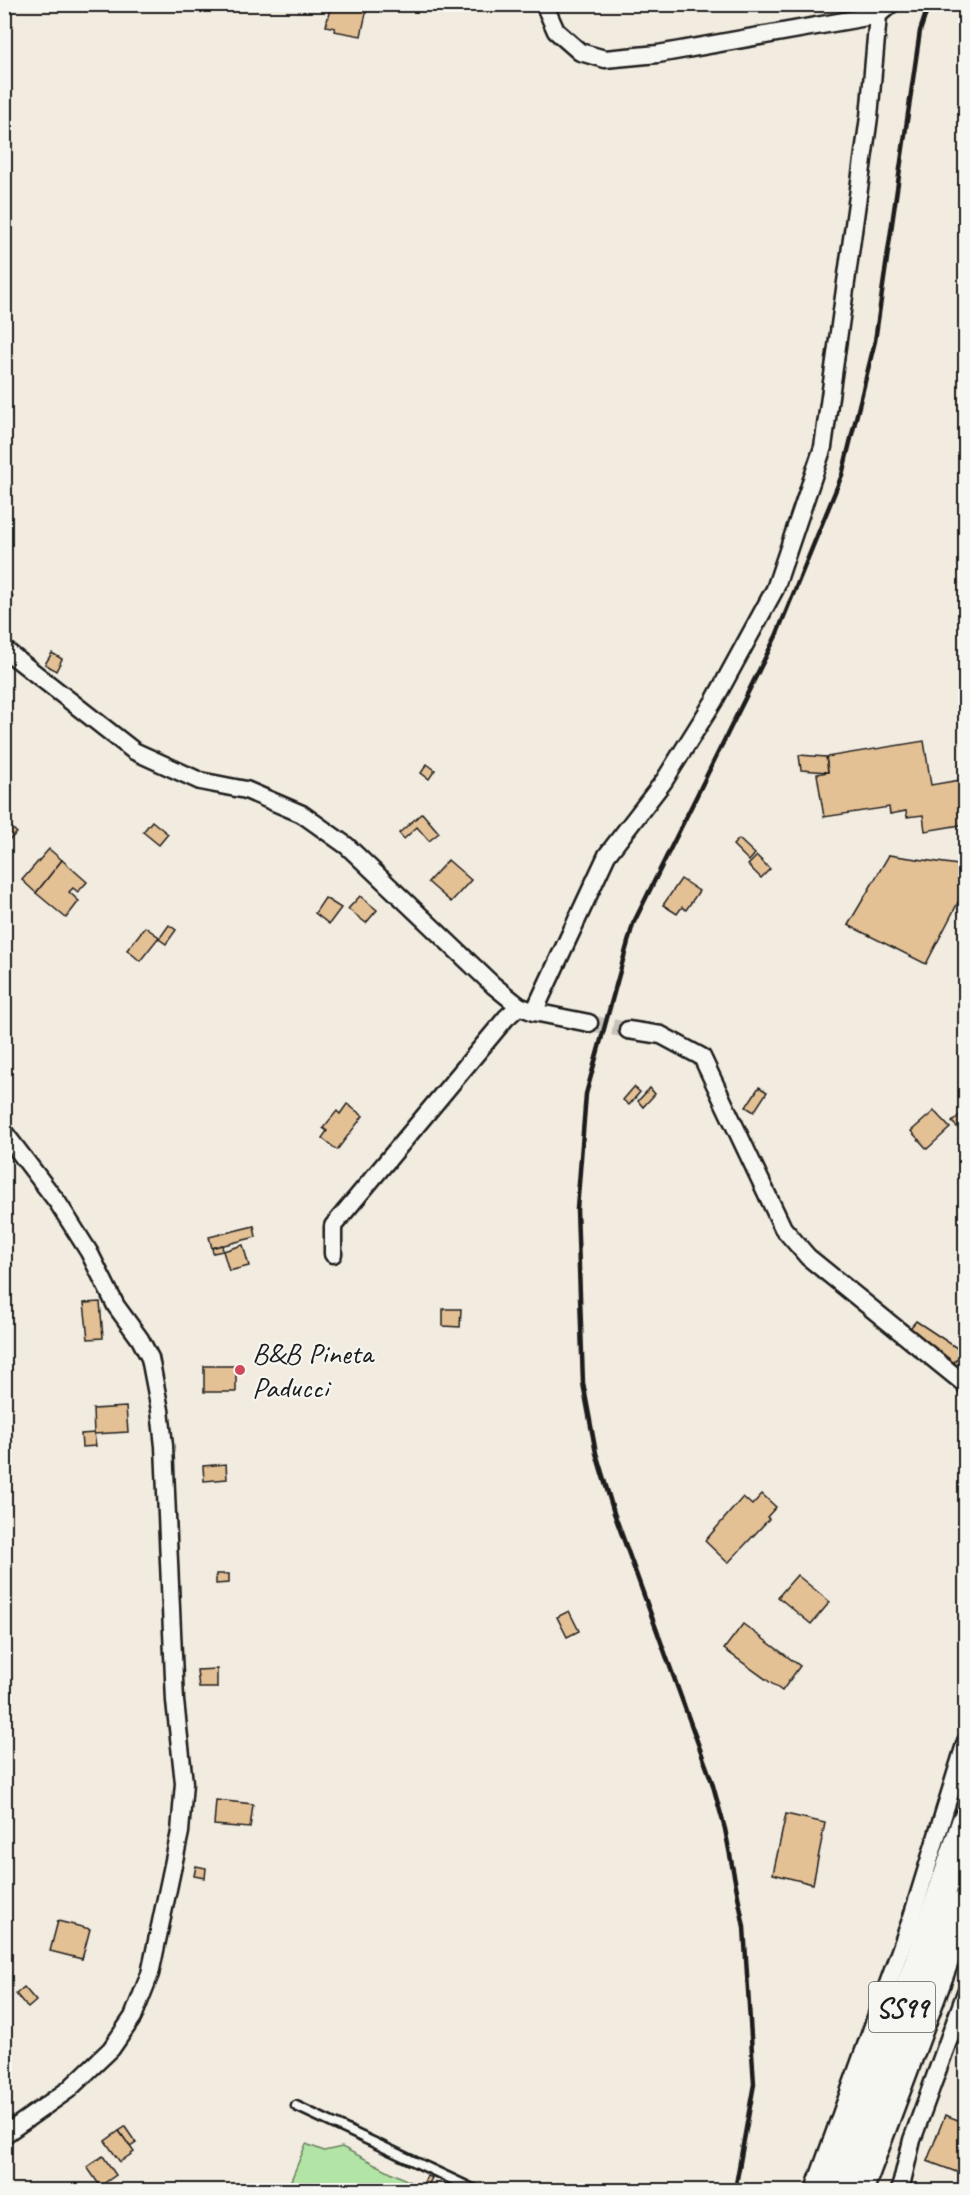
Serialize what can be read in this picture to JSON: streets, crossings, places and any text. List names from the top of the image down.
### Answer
{
  "streets": {
    "highway": ["SS99"]
  },
  "places": ["B&B Pineta Paducci"]
}
